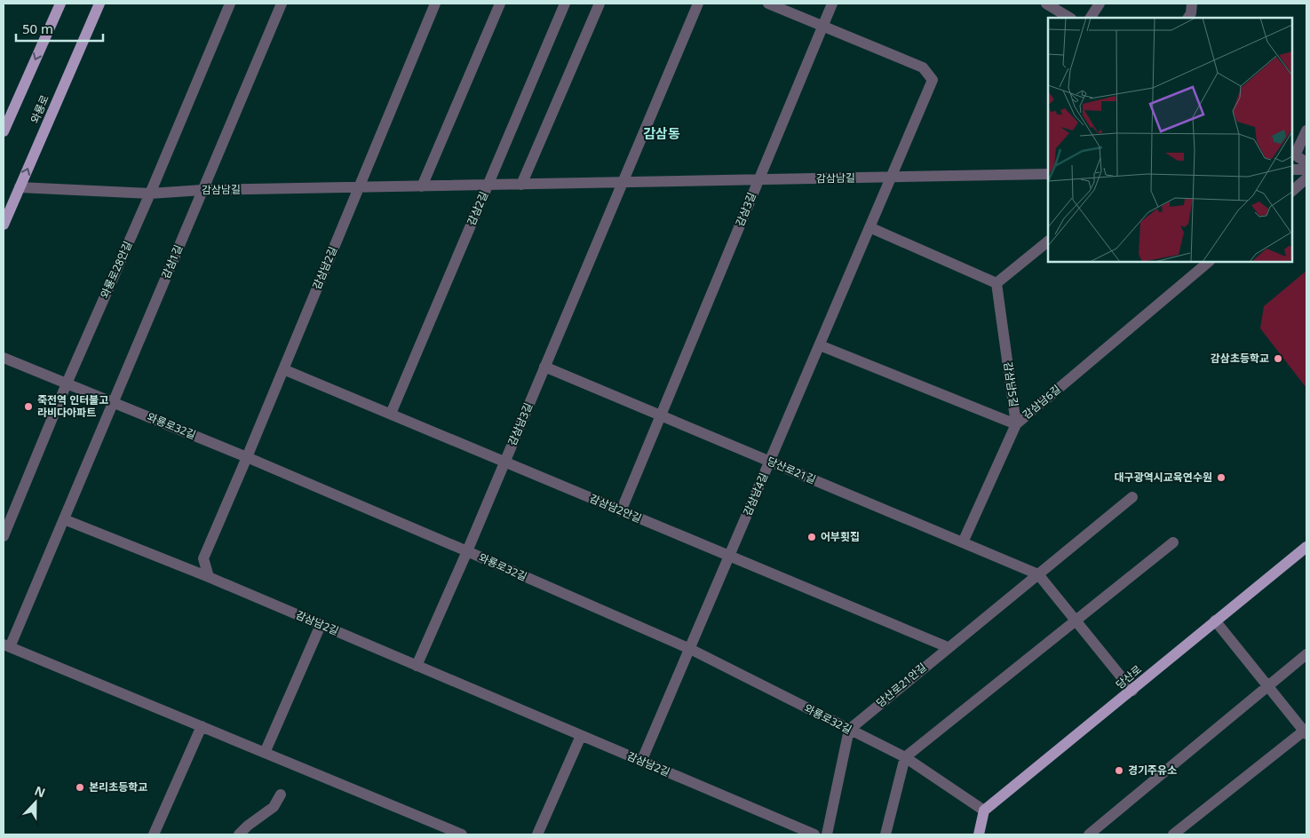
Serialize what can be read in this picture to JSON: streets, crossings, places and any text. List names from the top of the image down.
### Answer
{
  "streets": {
    "main road": ["와룡로", "당산로"],
    "street": [
      "감삼남길",
      "감삼2길",
      "감삼3길",
      "감삼1길",
      "감삼남2길",
      "와룡로28안길",
      "감삼남5길",
      "감삼남6길",
      "감삼남3길",
      "와룡로32길",
      "당산로21길",
      "감삼남4길",
      "감삼남2안길",
      "당산로21안길"
    ]
  },
  "crossings": [
    ["와룡로", "감삼남길"],
    ["감삼남길", "감삼2길"],
    ["감삼남길", "감삼3길"],
    ["감삼남길", "감삼1길"],
    ["감삼남길", "감삼남2길"],
    ["감삼남길", "와룡로28안길"],
    ["감삼남길", "감삼남3길"],
    ["감삼남길", "감삼남4길"],
    ["감삼2길", "감삼남2안길"],
    ["감삼3길", "당산로21길"],
    ["감삼3길", "감삼남4길"],
    ["감삼3길", "감삼남2안길"],
    ["감삼1길", "와룡로32길"],
    ["감삼남2길", "감삼남3길"],
    ["감삼남2길", "와룡로32길"],
    ["감삼남2길", "감삼남4길"],
    ["감삼남2길", "감삼남2안길"],
    ["와룡로28안길", "와룡로32길"],
    ["감삼남5길", "감삼남6길"],
    ["감삼남6길", "감삼남4길"],
    ["감삼남3길", "와룡로32길"],
    ["감삼남3길", "당산로21길"],
    ["감삼남3길", "감삼남2안길"],
    ["와룡로32길", "감삼남4길"],
    ["와룡로32길", "당산로"],
    ["와룡로32길", "당산로21안길"],
    ["당산로21길", "감삼남4길"],
    ["당산로21길", "당산로"],
    ["당산로21길", "당산로21안길"],
    ["감삼남4길", "감삼남2안길"],
    ["감삼남2안길", "당산로21안길"]
  ],
  "districts": ["감삼동"],
  "places": [
    "감삼초등학교",
    "죽전역 인터불고 라비다아파트",
    "대구광역시교육연수원",
    "어부횟집",
    "경기주유소",
    "본리초등학교"
  ],
  "scale_bar": "50 m",
  "north": "top"
}
